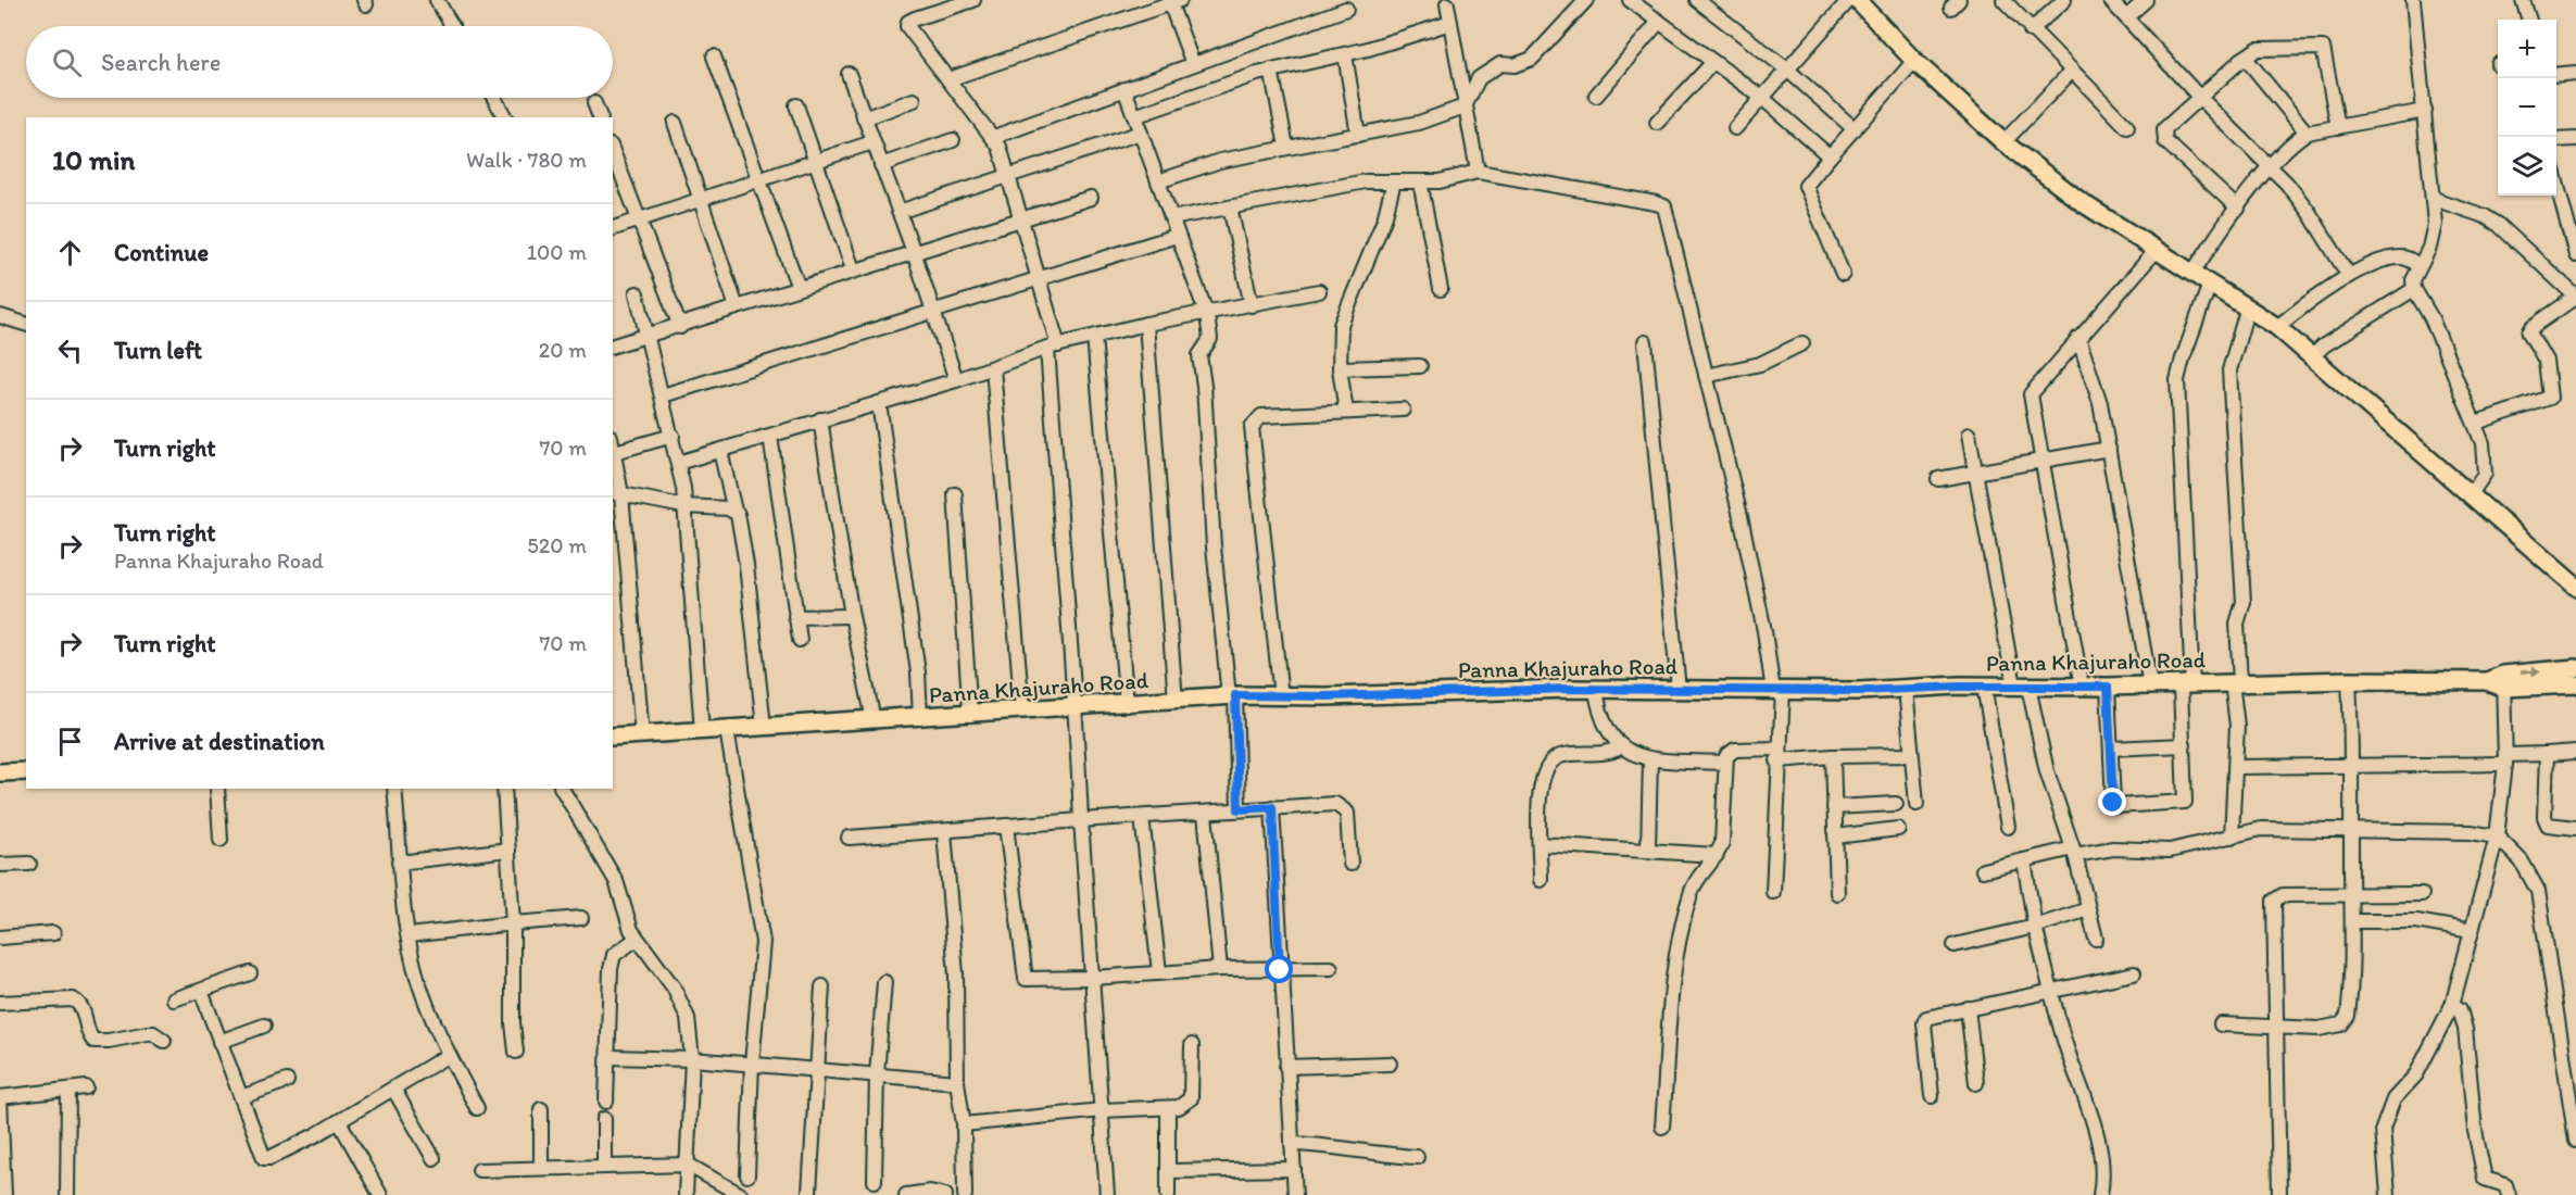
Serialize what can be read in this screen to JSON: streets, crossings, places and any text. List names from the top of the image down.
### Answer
{
  "streets": {
    "main road": ["Panna Khajuraho Road"]
  },
  "page": {
    "map_buttons": ["+", "−"],
    "search": "Search here",
    "heading": ["10 min", "Walk · 780 m"],
    "list": [
      ["Continue", "100 m"],
      ["Turn left", "20 m"],
      ["Turn right", "70 m"],
      ["Turn right", "Panna Khajuraho Road", "520 m"],
      ["Turn right", "70 m"],
      "Arrive at destination"
    ]
  }
}
